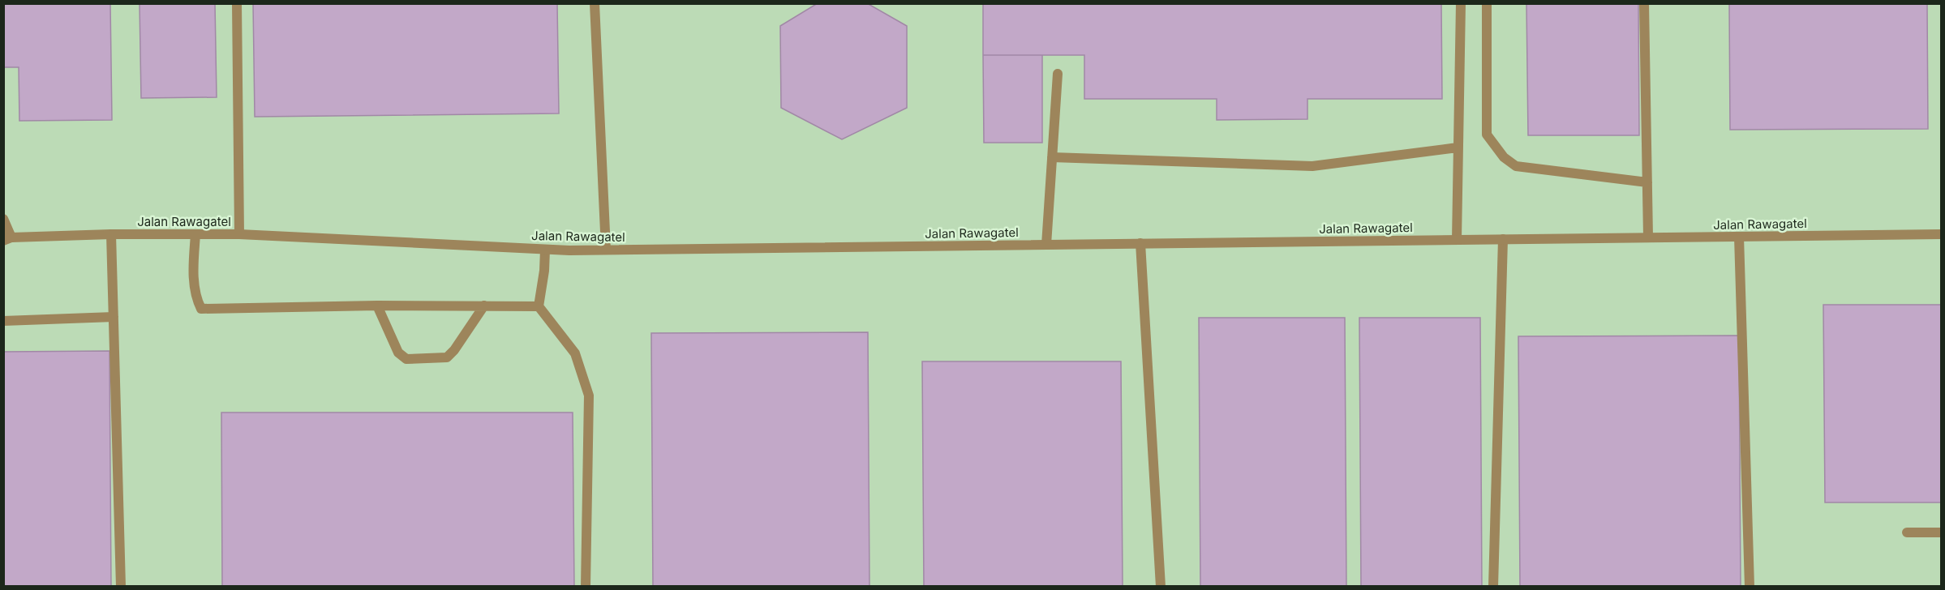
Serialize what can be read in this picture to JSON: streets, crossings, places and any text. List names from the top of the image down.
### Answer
{
  "streets": {
    "street": ["Jalan Rawagatel"]
  }
}
